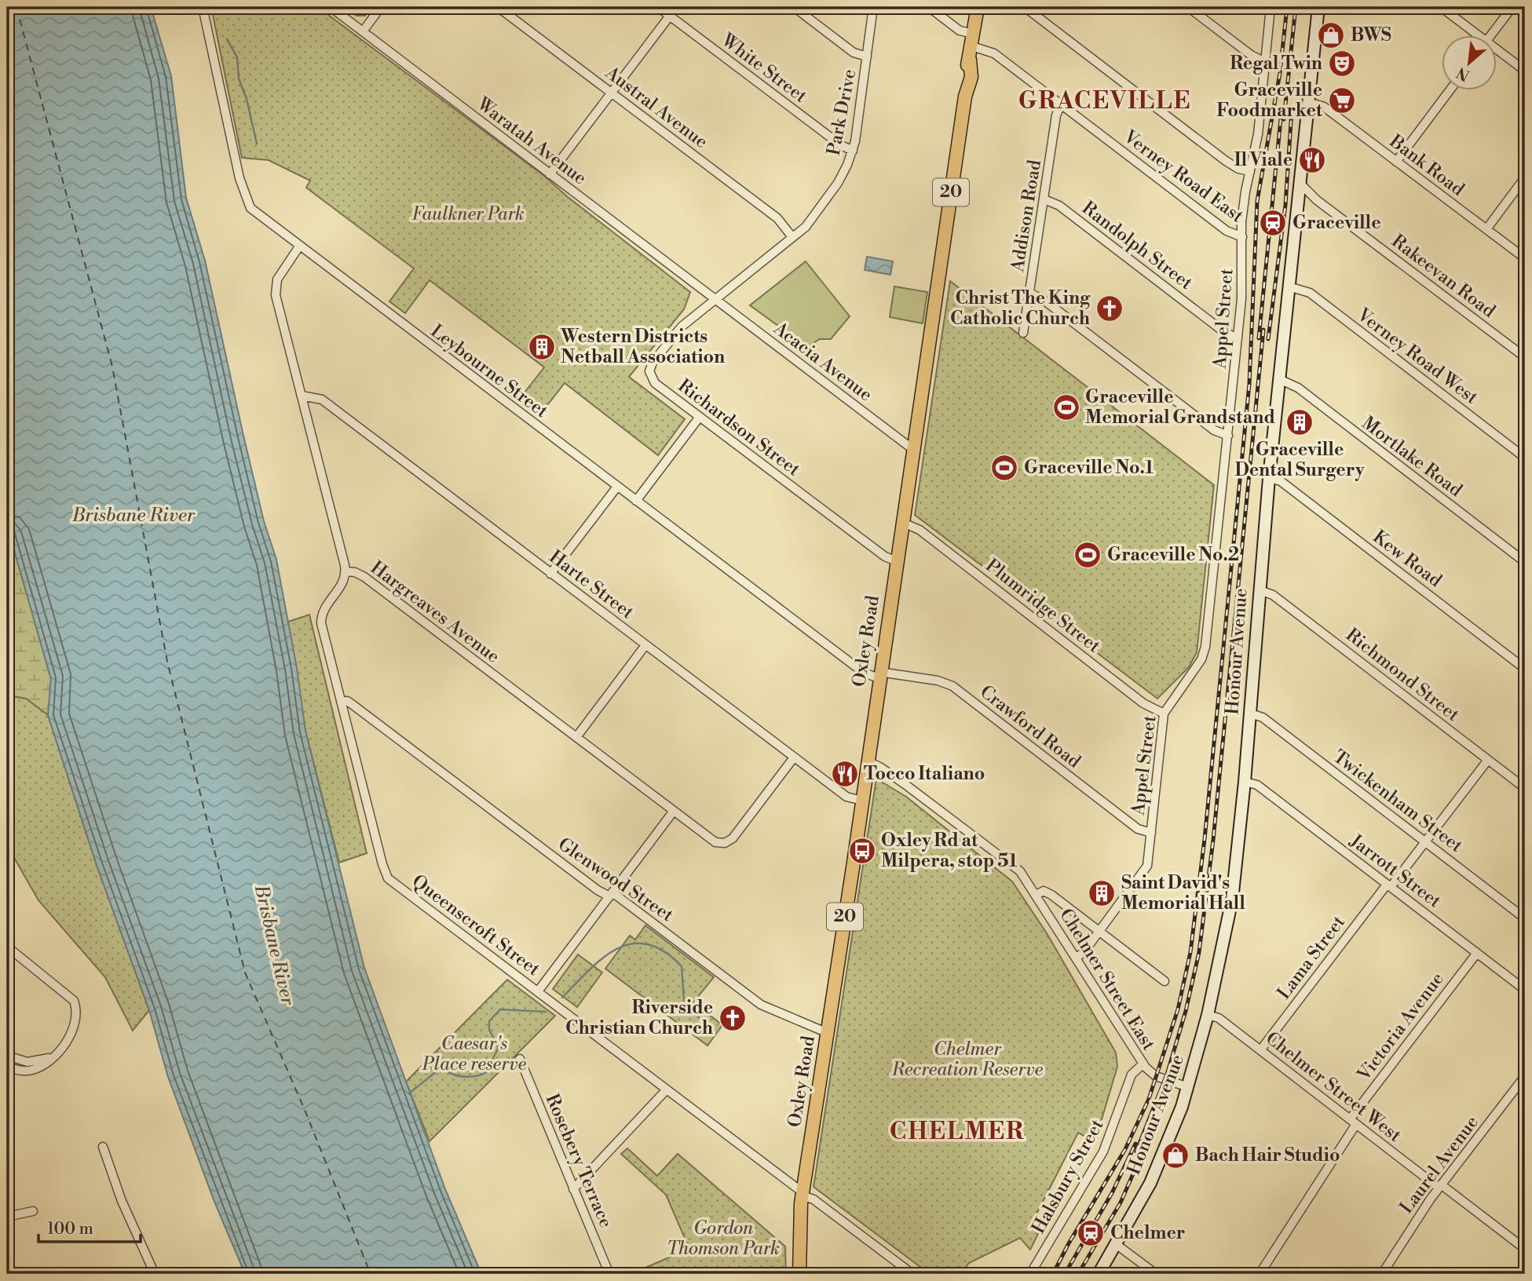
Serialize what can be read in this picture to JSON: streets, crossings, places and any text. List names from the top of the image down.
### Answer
{
  "streets": {
    "main road": ["20", "Oxley Road", "Honour Avenue"],
    "street": [
      "White Street",
      "Austral Avenue",
      "Park Drive",
      "Waratah Avenue",
      "Bank Road",
      "Verney Road East",
      "Addison Road",
      "Randolph Street",
      "Rakeevan Road",
      "Appel Street",
      "Verney Road West",
      "Acacia Avenue",
      "Leybourne Street",
      "Richardson Street",
      "Mortlake Road",
      "Kew Road",
      "Harte Street",
      "Plumridge Street",
      "Hargreaves Avenue",
      "Richmond Street",
      "Crawford Road",
      "Twickenham Street",
      "Jarrott Street",
      "Glenwood Street",
      "Queenscroft Street",
      "Lama Street",
      "Chelmer Street East",
      "Victoria Avenue",
      "Chelmer Street West",
      "Rosebery Terrace",
      "Laurel Avenue",
      "Halsbury Street"
    ]
  },
  "crossings": [
    ["White Street", "Park Drive"],
    ["Austral Avenue", "Park Drive"],
    ["Park Drive", "Waratah Avenue"],
    ["Park Drive", "Acacia Avenue"],
    ["Park Drive", "Richardson Street"],
    ["Waratah Avenue", "Acacia Avenue"],
    ["Waratah Avenue", "Richardson Street"],
    ["Bank Road", "Honour Avenue"],
    ["Verney Road East", "Addison Road"],
    ["Verney Road East", "Appel Street"],
    ["Verney Road East", "Oxley Road"],
    ["20", "Oxley Road"],
    ["20", "Queenscroft Street"],
    ["Addison Road", "Randolph Street"],
    ["Randolph Street", "Appel Street"],
    ["Rakeevan Road", "Honour Avenue"],
    ["Appel Street", "Plumridge Street"],
    ["Appel Street", "Crawford Road"],
    ["Appel Street", "Chelmer Street East"],
    ["Verney Road West", "Honour Avenue"],
    ["Acacia Avenue", "Richardson Street"],
    ["Acacia Avenue", "Oxley Road"],
    ["Leybourne Street", "Hargreaves Avenue"],
    ["Leybourne Street", "Oxley Road"],
    ["Leybourne Street", "Crawford Road"],
    ["Richardson Street", "Oxley Road"],
    ["Mortlake Road", "Honour Avenue"],
    ["Kew Road", "Honour Avenue"],
    ["Harte Street", "Hargreaves Avenue"],
    ["Harte Street", "Oxley Road"],
    ["Plumridge Street", "Oxley Road"],
    ["Hargreaves Avenue", "Queenscroft Street"],
    ["Oxley Road", "Crawford Road"],
    ["Oxley Road", "Glenwood Street"],
    ["Oxley Road", "Queenscroft Street"],
    ["Oxley Road", "Chelmer Street East"],
    ["Honour Avenue", "Richmond Street"],
    ["Honour Avenue", "Twickenham Street"],
    ["Honour Avenue", "Jarrott Street"],
    ["Honour Avenue", "Chelmer Street East"],
    ["Honour Avenue", "Chelmer Street West"],
    ["Richmond Street", "Lama Street"],
    ["Twickenham Street", "Lama Street"],
    ["Jarrott Street", "Lama Street"],
    ["Jarrott Street", "Victoria Avenue"],
    ["Glenwood Street", "Queenscroft Street"],
    ["Lama Street", "Chelmer Street West"],
    ["Chelmer Street East", "Halsbury Street"],
    ["Victoria Avenue", "Chelmer Street West"],
    ["Chelmer Street West", "Laurel Avenue"]
  ],
  "districts": ["GRACEVILLE", "CHELMER"],
  "water": ["Brisbane River"],
  "parks": [
    "Faulkner Park",
    "Caesar's Place reserve",
    "Chelmer Recreation Reserve",
    "Gordon Thomson Park"
  ],
  "places": {
    "shop": ["BWS", "Bach Hair Studio"],
    "theatre": ["Regal Twin"],
    "supermarket": ["Graceville Foodmarket"],
    "restaurant": ["Il Viale", "Tocco Italiano"],
    "station": ["Graceville", "Chelmer"],
    "church": ["Christ The King Catholic Church", "Riverside Christian Church"],
    "building": ["Western Districts Netball Association", "Graceville Dental Surgery", "Saint David's Memorial Hall"],
    "sports": ["Graceville Memorial Grandstand", "Graceville No.1", "Graceville No.2"],
    "bus stop": ["Oxley Rd at Milpera, stop 51"]
  },
  "scale_bar": "100 m",
  "north": "bottom left"
}
